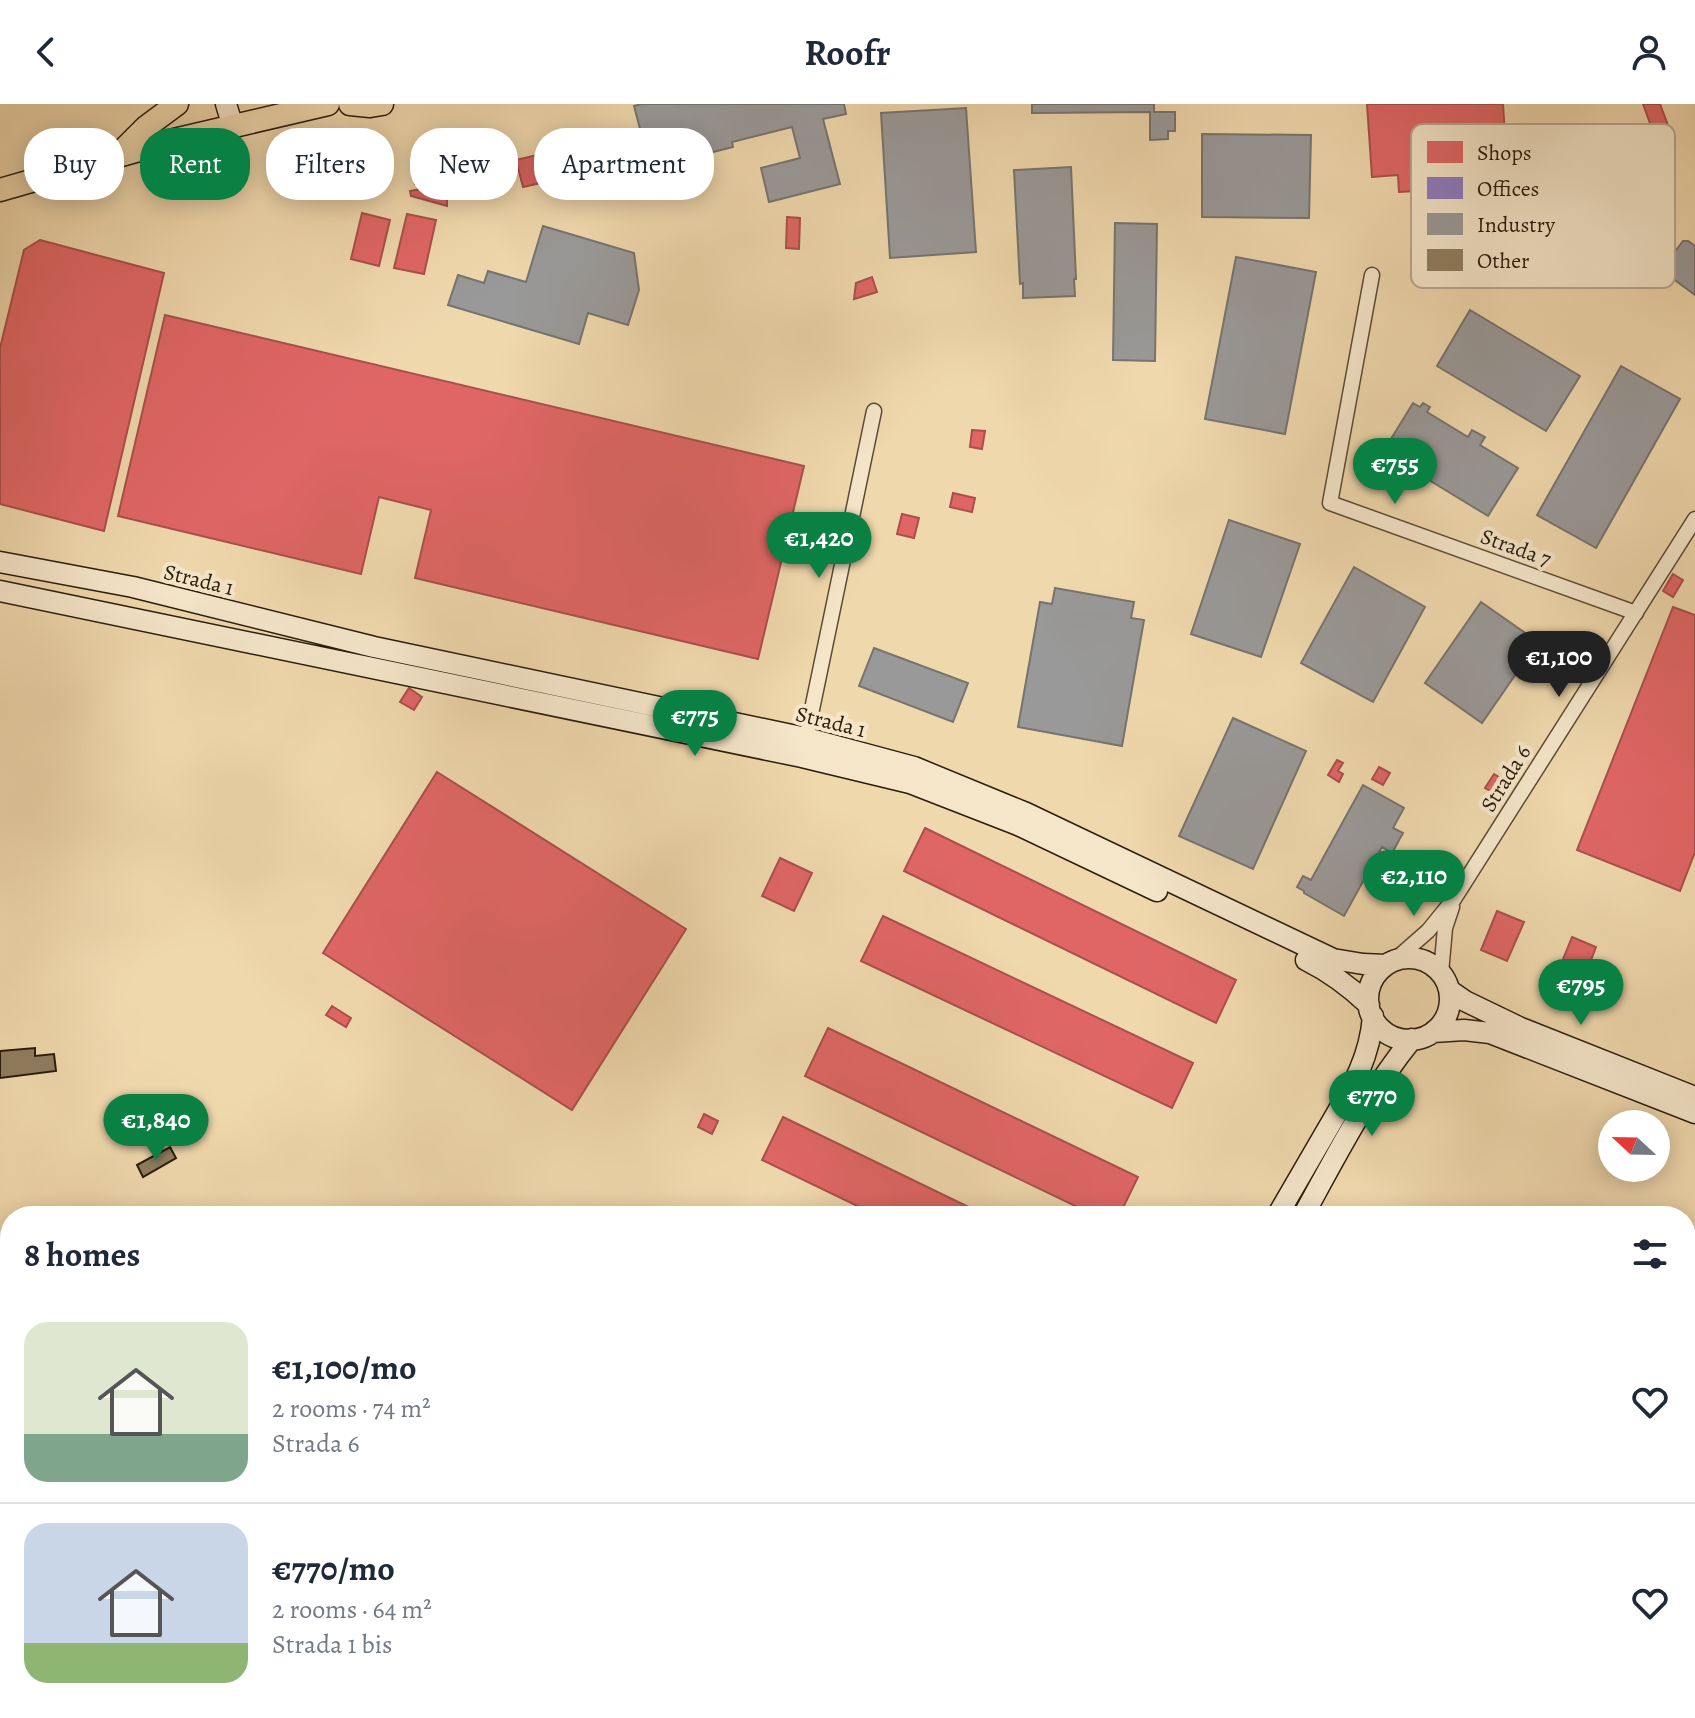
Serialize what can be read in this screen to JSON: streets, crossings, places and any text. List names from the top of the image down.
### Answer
{
  "streets": {
    "street": ["Strada 7", "Strada 1", "Strada 6"]
  },
  "crossings": [
    ["Strada 7", "Strada 6"],
    ["Strada 1", "Strada 6"]
  ],
  "legend": [
    "Shops",
    "Offices",
    "Industry",
    "Other"
  ],
  "north": "left",
  "page": {
    "header": "Roofr",
    "chip": [
      "Buy",
      "Rent",
      "Filters",
      "New",
      "Apartment"
    ],
    "price": [
      "€755",
      "€1,420",
      "€1,100",
      "€775",
      "€2,110",
      "€795",
      "€770",
      "€1,840"
    ],
    "heading": "8 homes",
    "list": [
      {
        "name": "€1,100/mo",
        "note": "2 rooms · 74 m² · Strada 6"
      },
      {
        "name": "€770/mo",
        "note": "2 rooms · 64 m² · Strada 1 bis"
      }
    ]
  }
}
